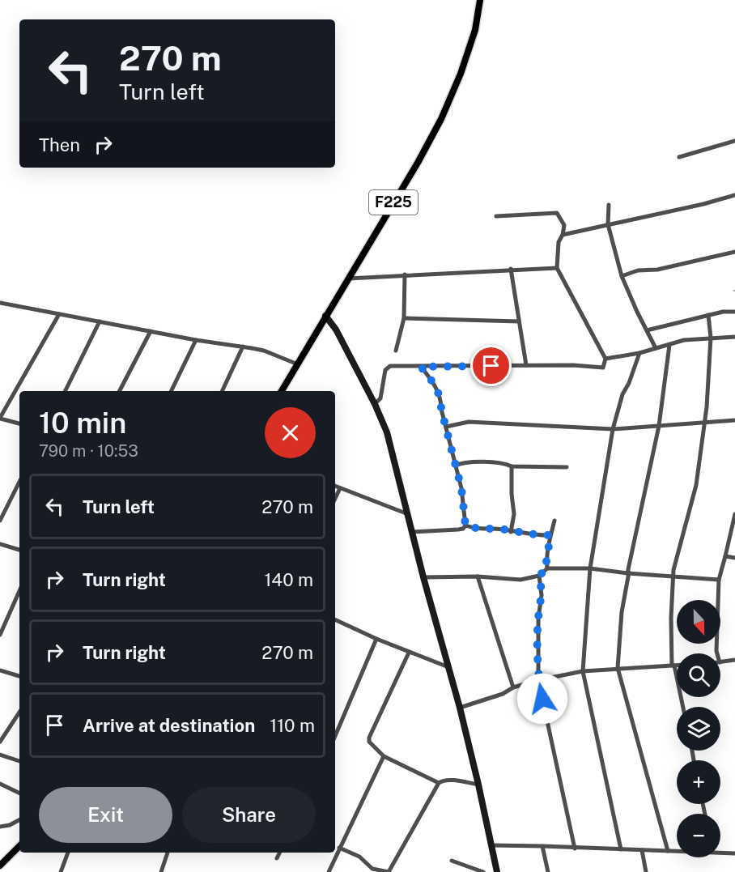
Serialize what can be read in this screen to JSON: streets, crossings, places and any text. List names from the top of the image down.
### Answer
{
  "streets": {
    "main road": ["F225"]
  },
  "north": "bottom",
  "page": {
    "turn": ["270 m", "Turn left"],
    "then": "Then",
    "heading": ["10 min", "790 m · 10:53"],
    "list": [
      {
        "name": "Turn left",
        "value": "270 m"
      },
      {
        "name": "Turn right",
        "value": "140 m"
      },
      {
        "name": "Turn right",
        "value": "270 m"
      },
      {
        "name": "Arrive at destination",
        "value": "110 m"
      }
    ],
    "map_buttons": ["+", "−"],
    "buttons": ["Exit", "Share"]
  }
}
